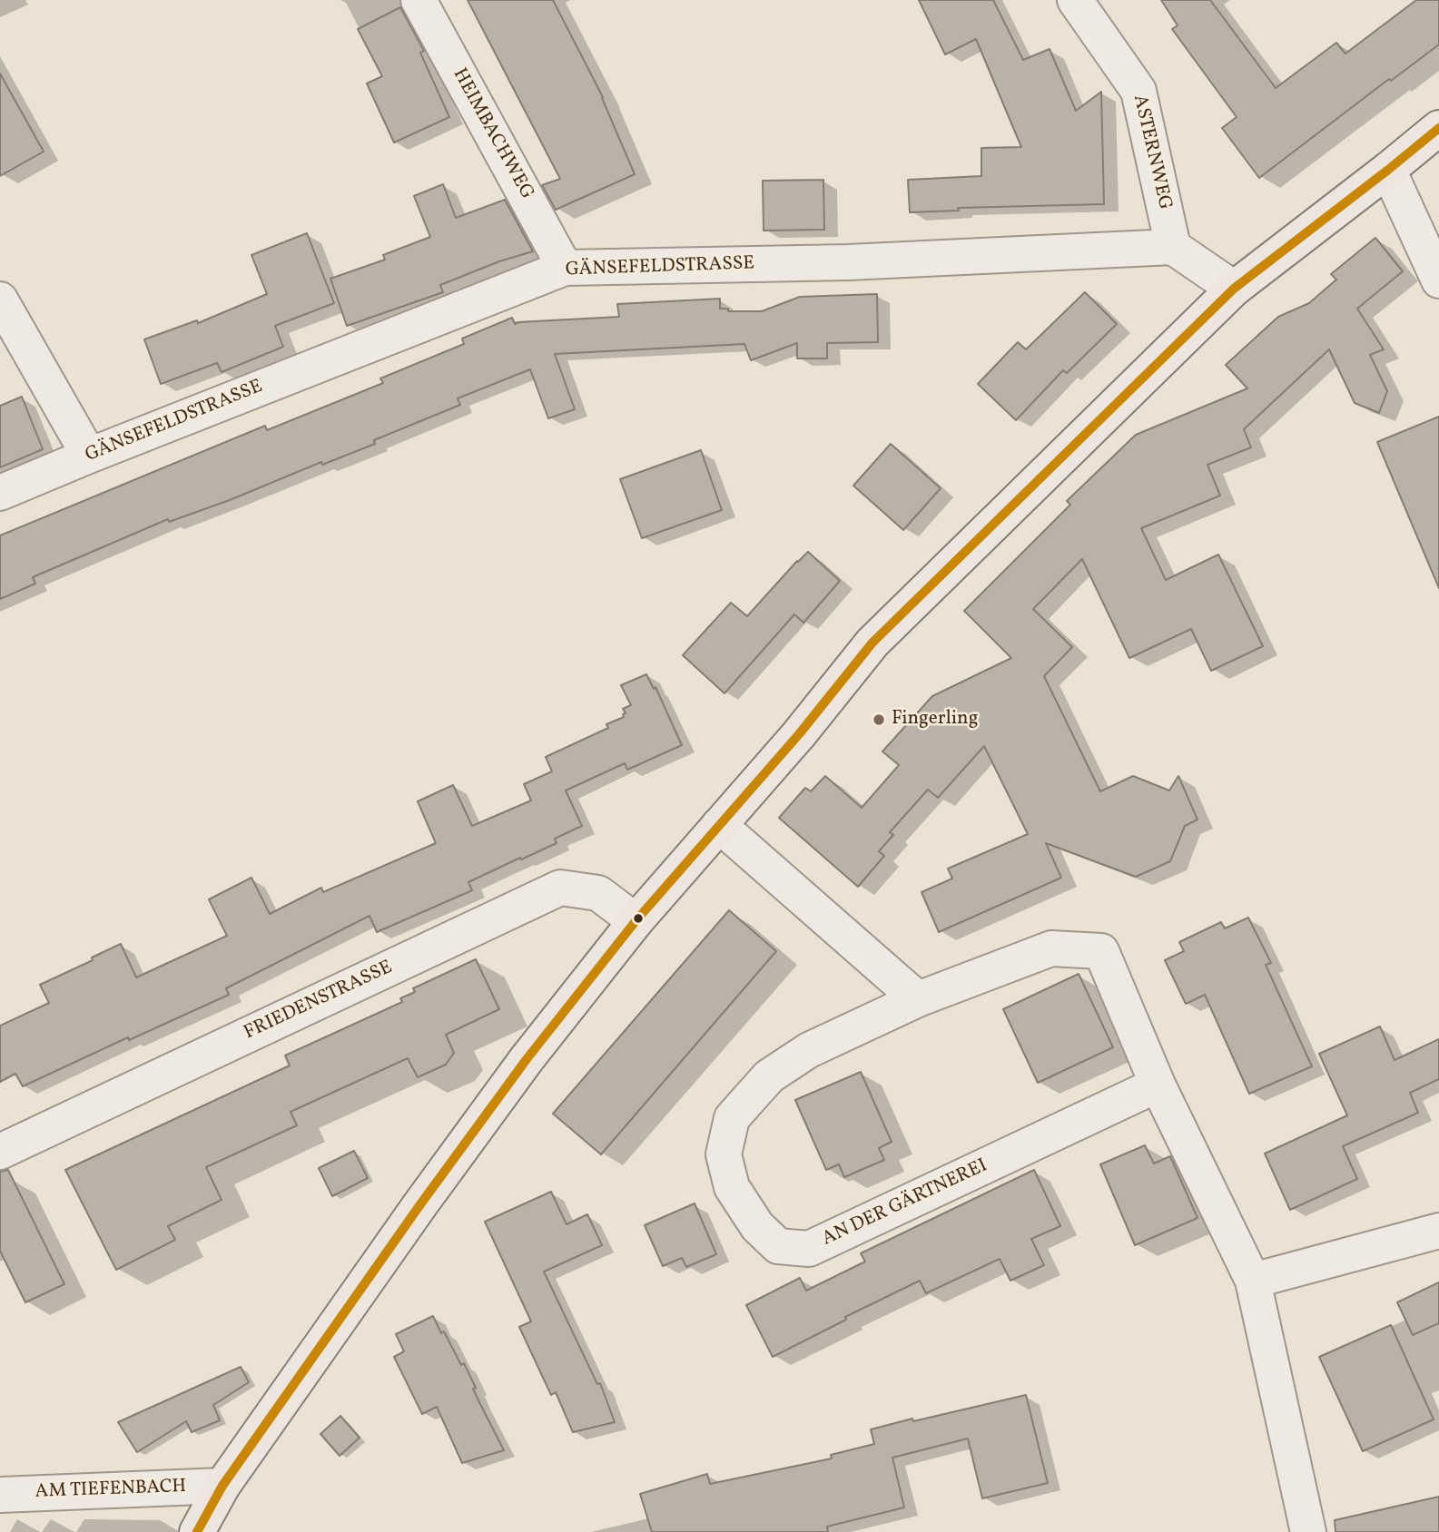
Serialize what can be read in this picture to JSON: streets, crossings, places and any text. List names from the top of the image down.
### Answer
{
  "streets": {
    "street": [
      "HEIMBACHWEG",
      "ASTERNWEG",
      "GÄNSEFELDSTRASSE",
      "FRIEDENSTRASSE",
      "AN DER GÄRTNEREI",
      "AM TIEFENBACH"
    ]
  },
  "crossings": [
    ["HEIMBACHWEG", "GÄNSEFELDSTRASSE"],
    ["ASTERNWEG", "GÄNSEFELDSTRASSE"]
  ],
  "places": ["Fingerling"]
}
